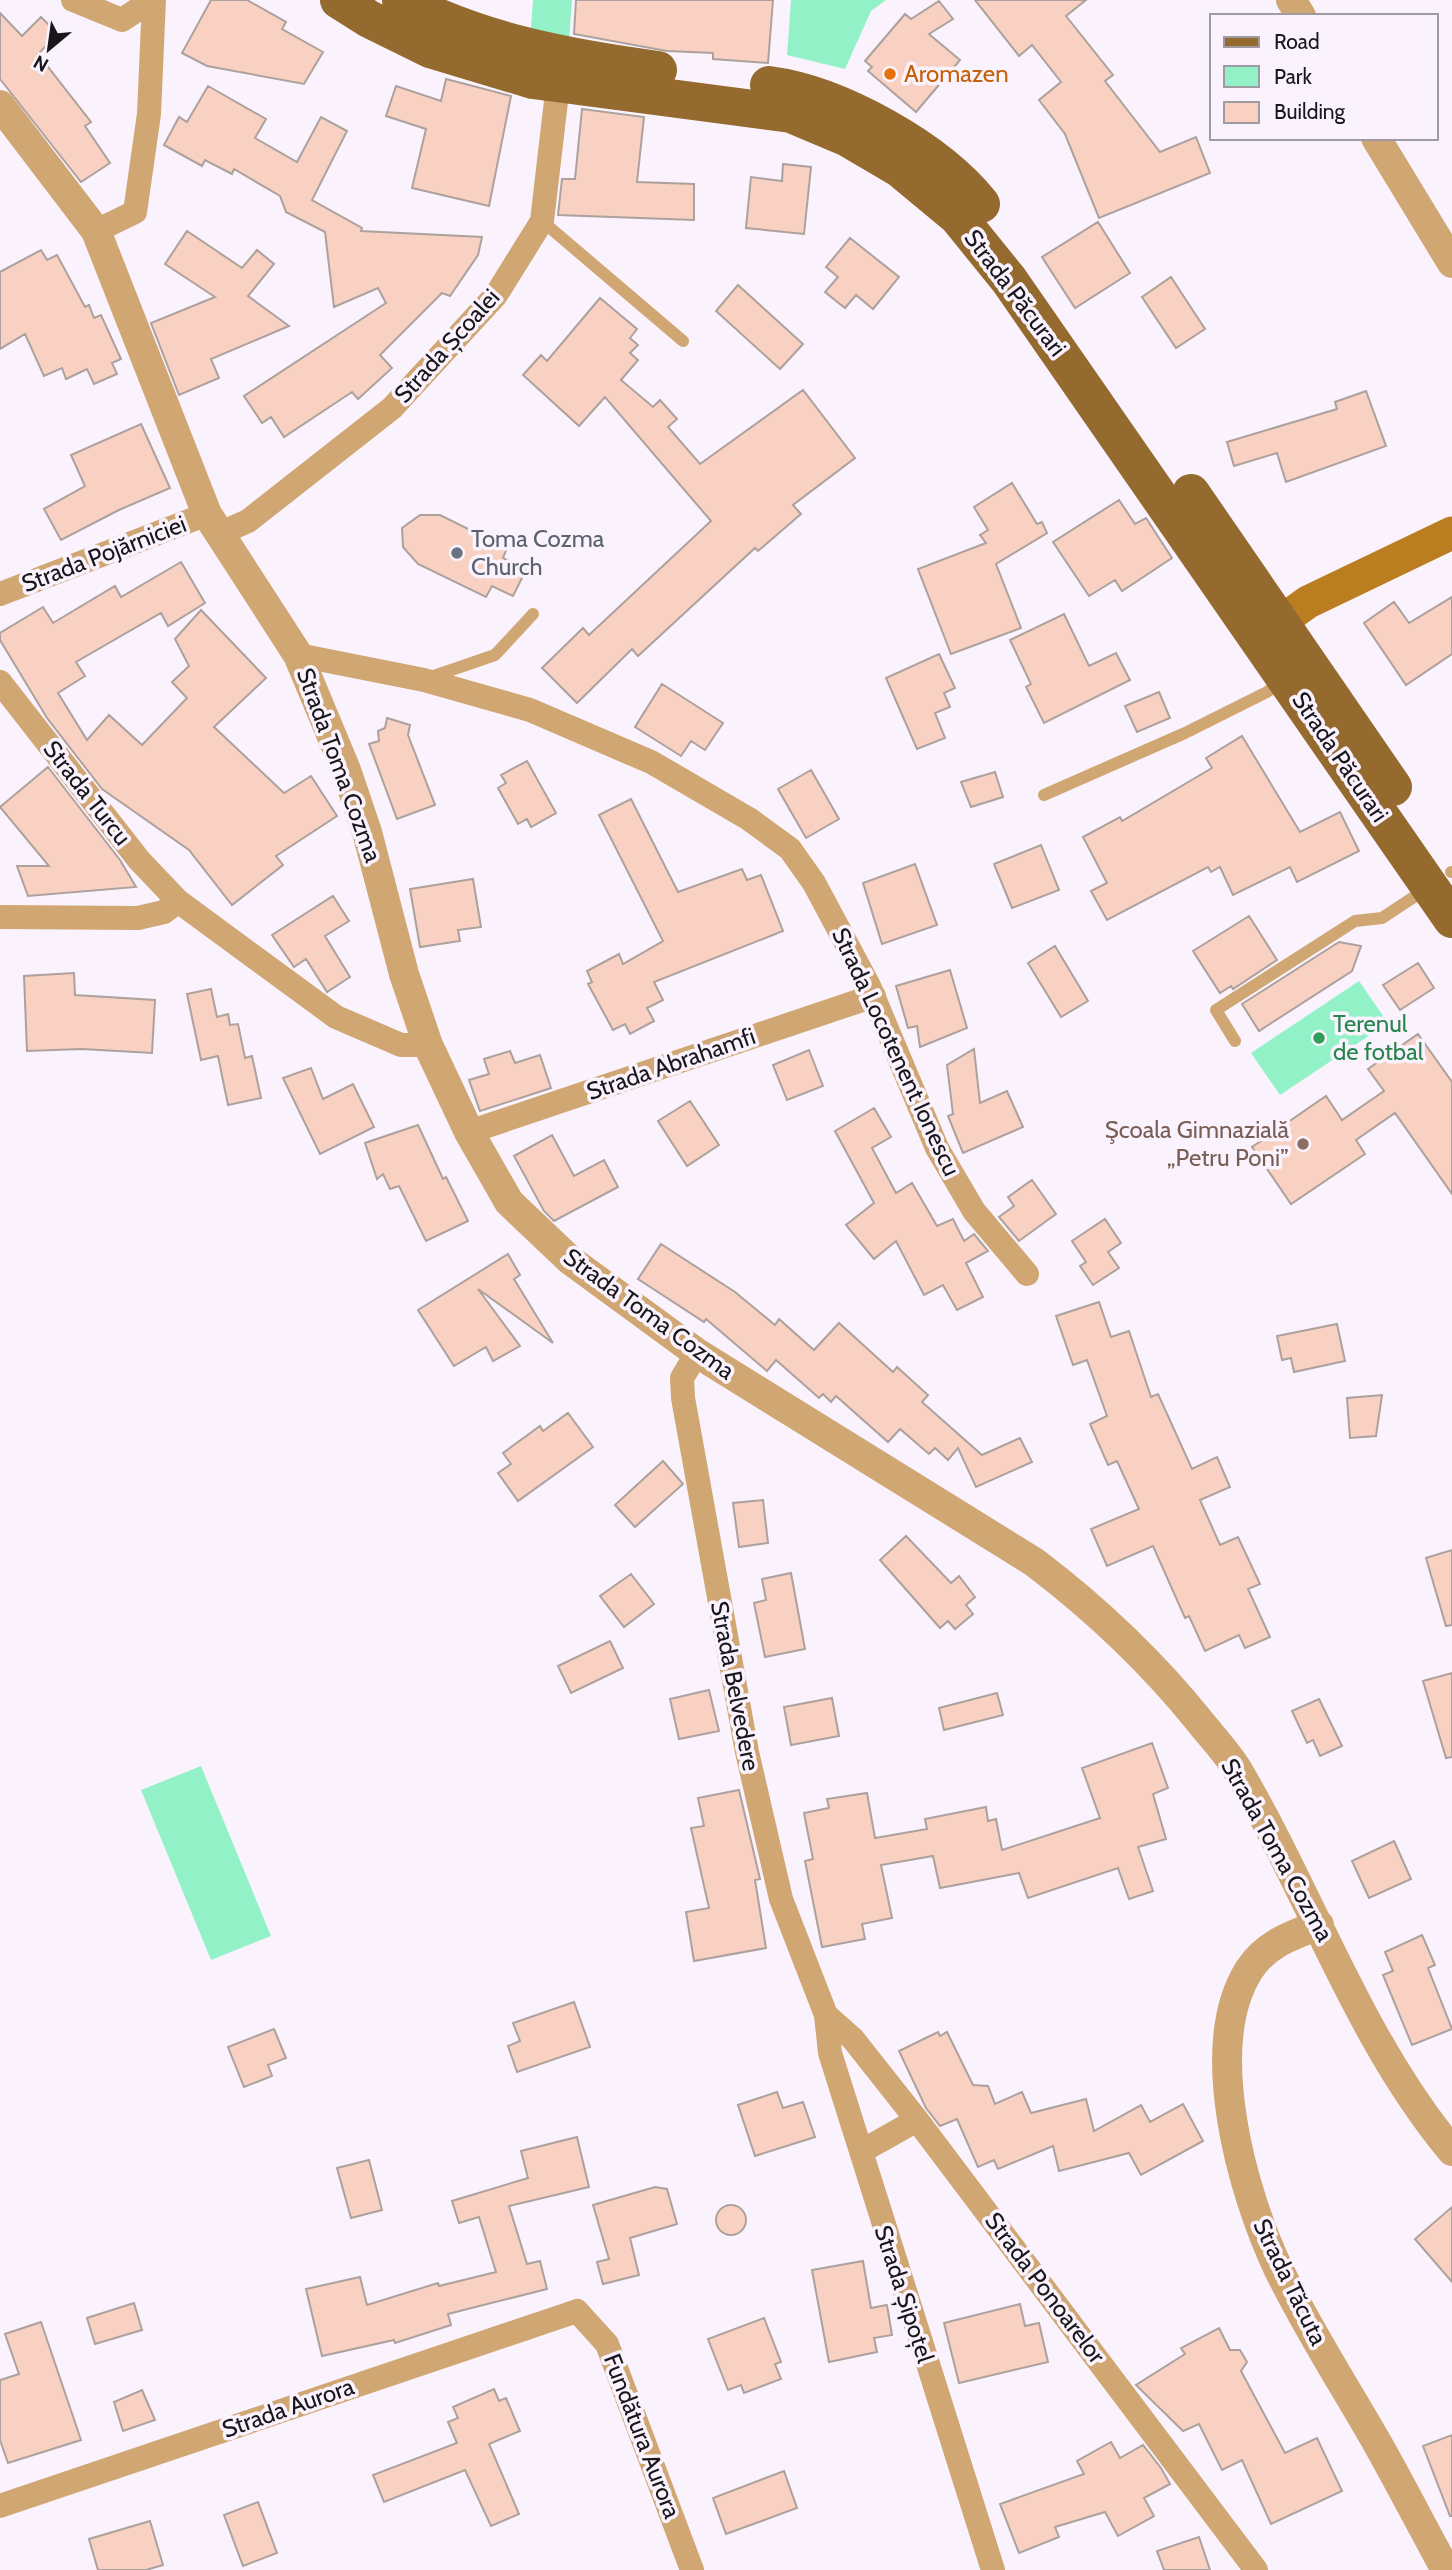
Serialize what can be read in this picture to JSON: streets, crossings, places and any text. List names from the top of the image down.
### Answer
{
  "streets": {
    "main road": ["Strada Păcurari"],
    "street": [
      "Strada Școalei",
      "Strada Pojărniciei",
      "Strada Toma Cozma",
      "Strada Turcu",
      "Strada Locotenent Ionescu",
      "Strada Abrahamfi",
      "Strada Belvedere",
      "Strada Tăcuta",
      "Strada Ponoarelor",
      "Strada Șipoțel",
      "Strada Aurora",
      "Fundătura Aurora"
    ]
  },
  "crossings": [
    ["Strada Păcurari", "Strada Școalei"],
    ["Strada Școalei", "Strada Pojărniciei"],
    ["Strada Școalei", "Strada Toma Cozma"],
    ["Strada Pojărniciei", "Strada Toma Cozma"],
    ["Strada Toma Cozma", "Strada Turcu"],
    ["Strada Toma Cozma", "Strada Locotenent Ionescu"],
    ["Strada Toma Cozma", "Strada Abrahamfi"],
    ["Strada Toma Cozma", "Strada Belvedere"],
    ["Strada Toma Cozma", "Strada Tăcuta"],
    ["Strada Locotenent Ionescu", "Strada Abrahamfi"],
    ["Strada Belvedere", "Strada Ponoarelor"],
    ["Strada Belvedere", "Strada Șipoțel"],
    ["Strada Ponoarelor", "Strada Șipoțel"],
    ["Strada Aurora", "Fundătura Aurora"]
  ],
  "places": [
    "Aromazen",
    "Toma Cozma Church",
    "Terenul de fotbal",
    "Şcoala Gimnazială „Petru Poni”"
  ],
  "legend": ["Road", "Park", "Building"],
  "north": "bottom left"
}
